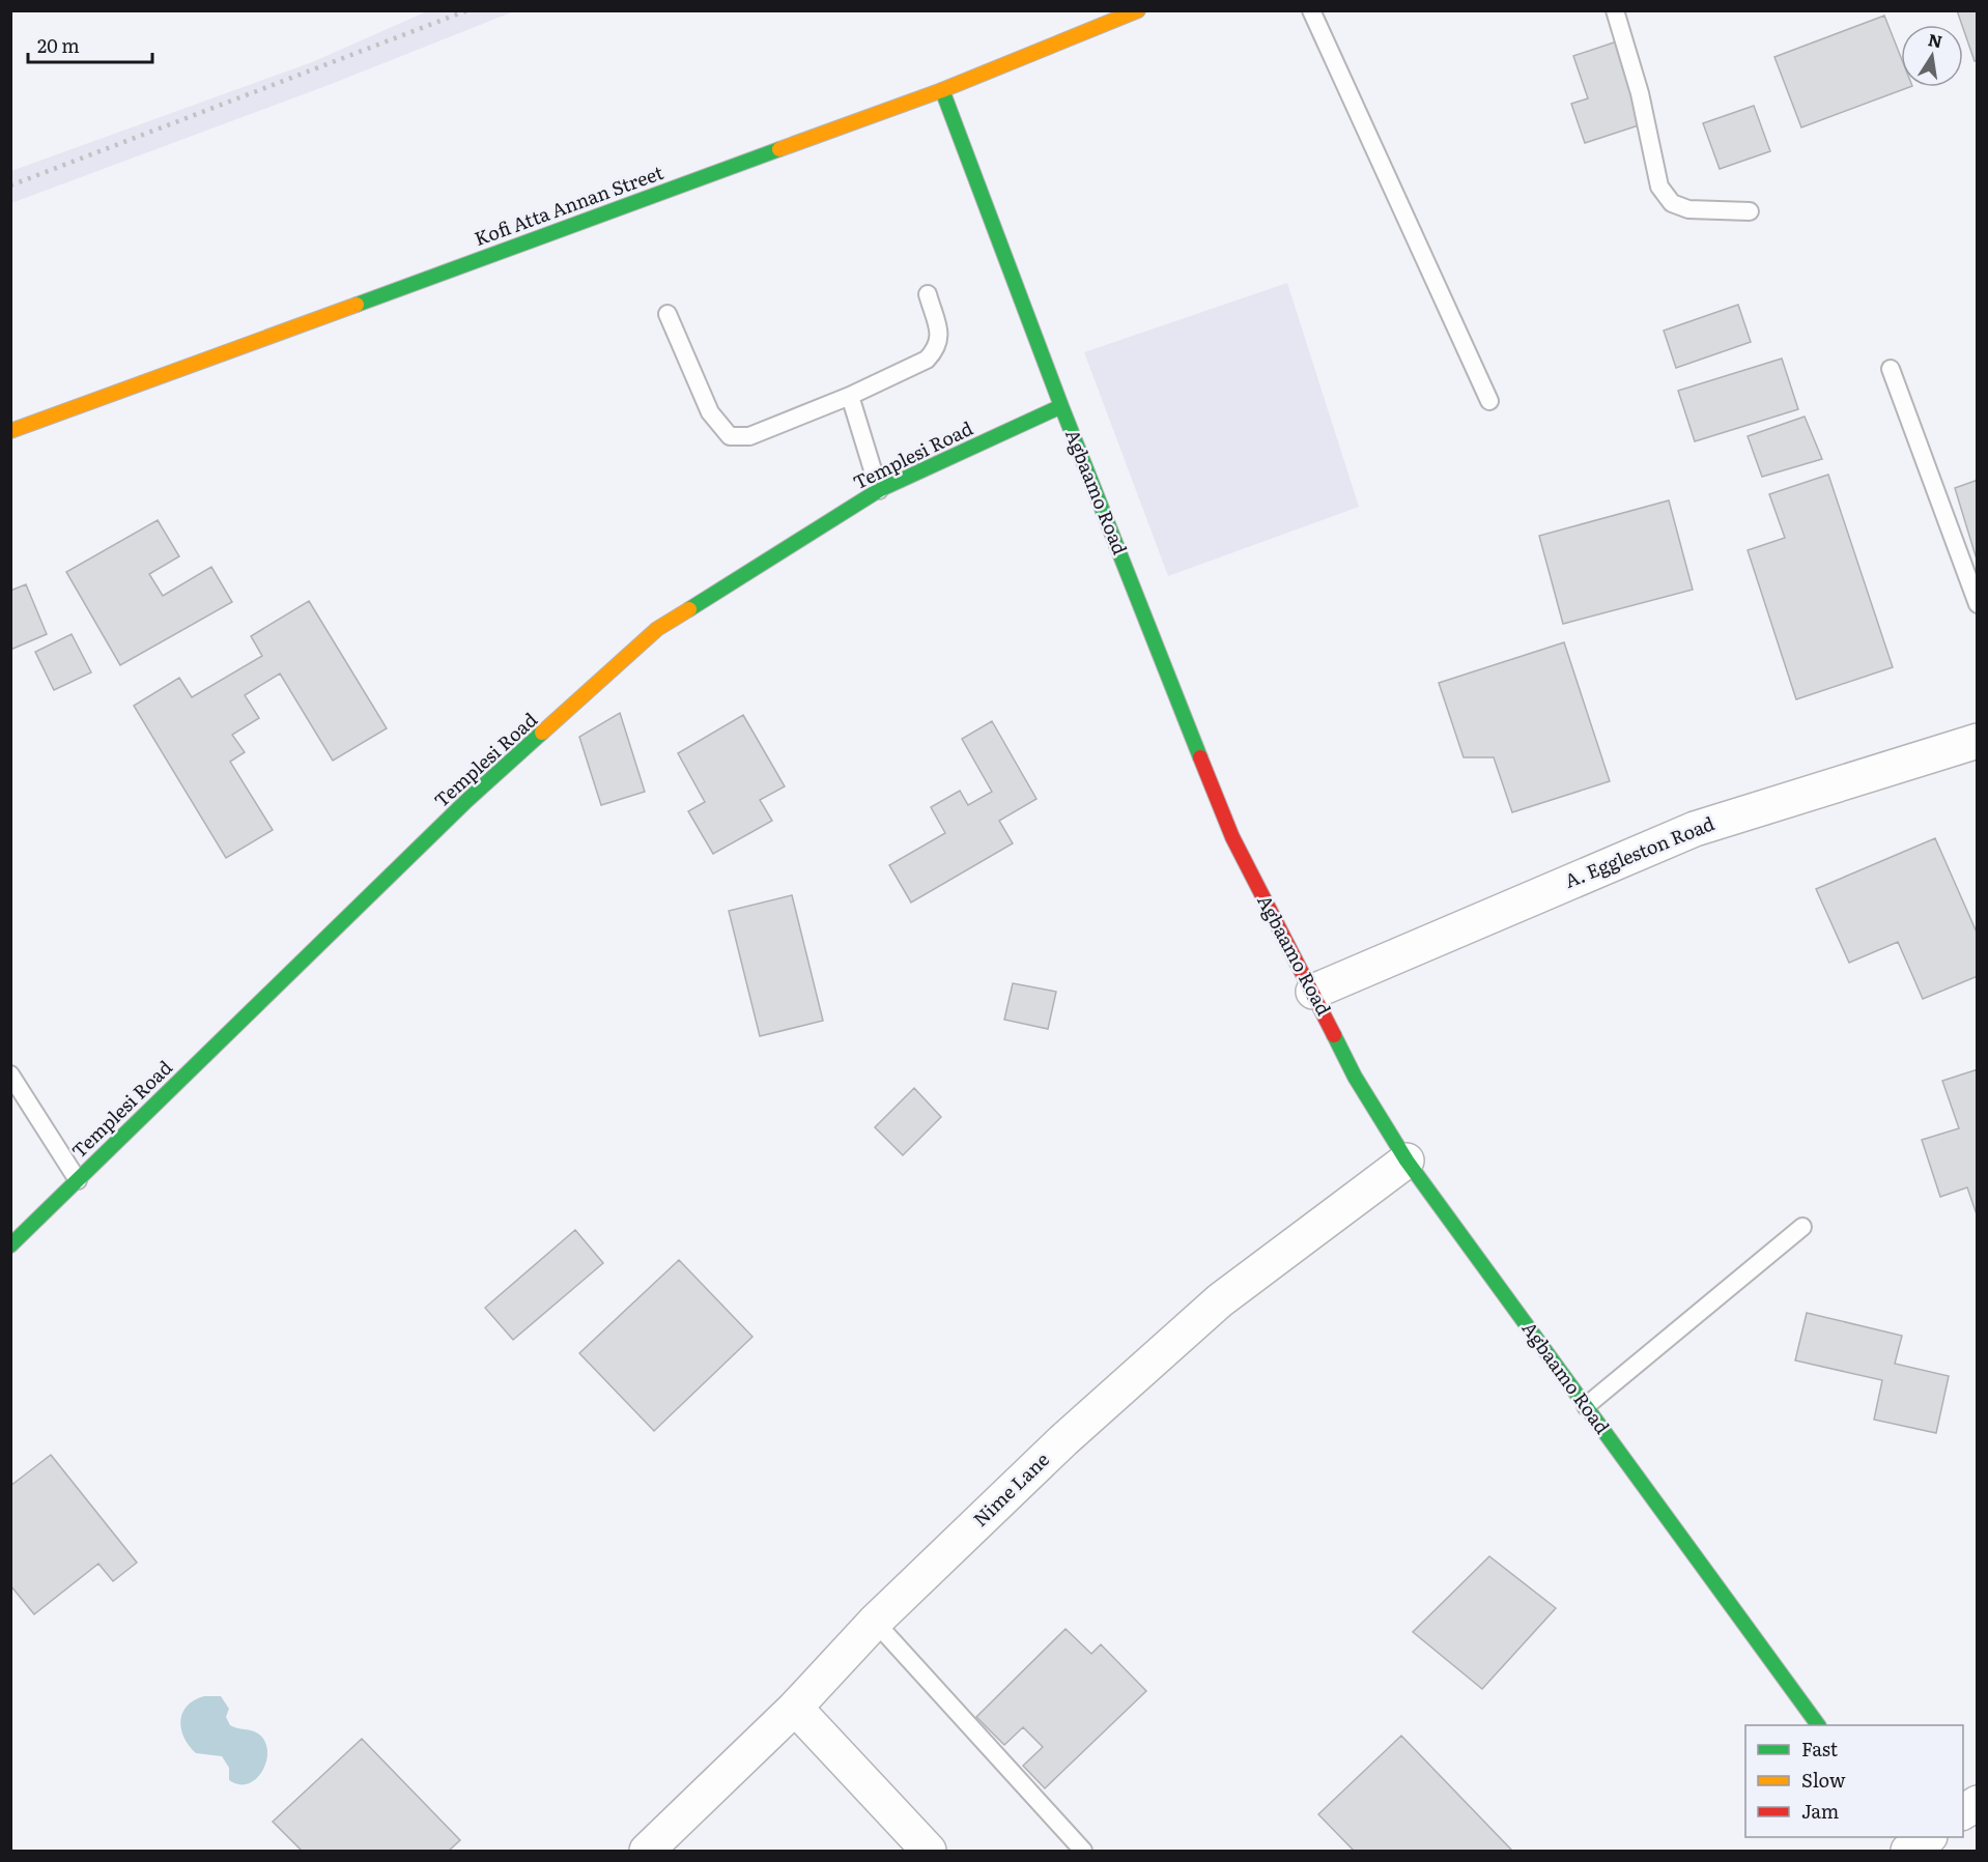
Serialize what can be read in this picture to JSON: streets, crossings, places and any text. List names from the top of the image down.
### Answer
{
  "streets": {
    "street": [
      "Kofi Atta Annan Street",
      "Templesi Road",
      "Agbaamo Road",
      "A. Eggleston Road",
      "Nime Lane"
    ]
  },
  "crossings": [
    ["Kofi Atta Annan Street", "Agbaamo Road"],
    ["Templesi Road", "Agbaamo Road"],
    ["Agbaamo Road", "A. Eggleston Road"],
    ["Agbaamo Road", "Nime Lane"]
  ],
  "legend": ["Fast", "Slow", "Jam"],
  "scale_bar": "20 m",
  "north": "top"
}
